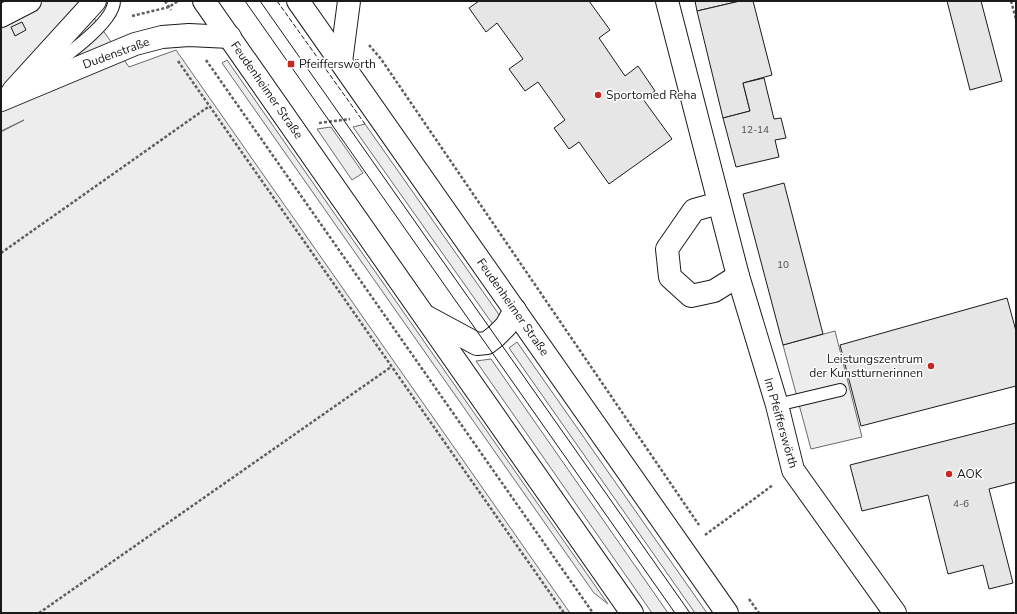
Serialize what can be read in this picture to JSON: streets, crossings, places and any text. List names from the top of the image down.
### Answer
{
  "streets": {
    "main road": ["Dudenstraße", "Feudenheimer Straße", "Im Pfeifferswörth"]
  },
  "crossings": [
    ["Dudenstraße", "Feudenheimer Straße"]
  ],
  "places": {
    "transit": ["Pfeifferswörth"],
    "other": ["Sportomed Reha", "Leistungszentrum der Kunstturnerinnen", "AOK"]
  },
  "house_numbers": ["12-14", "10", "4-6"]
}
